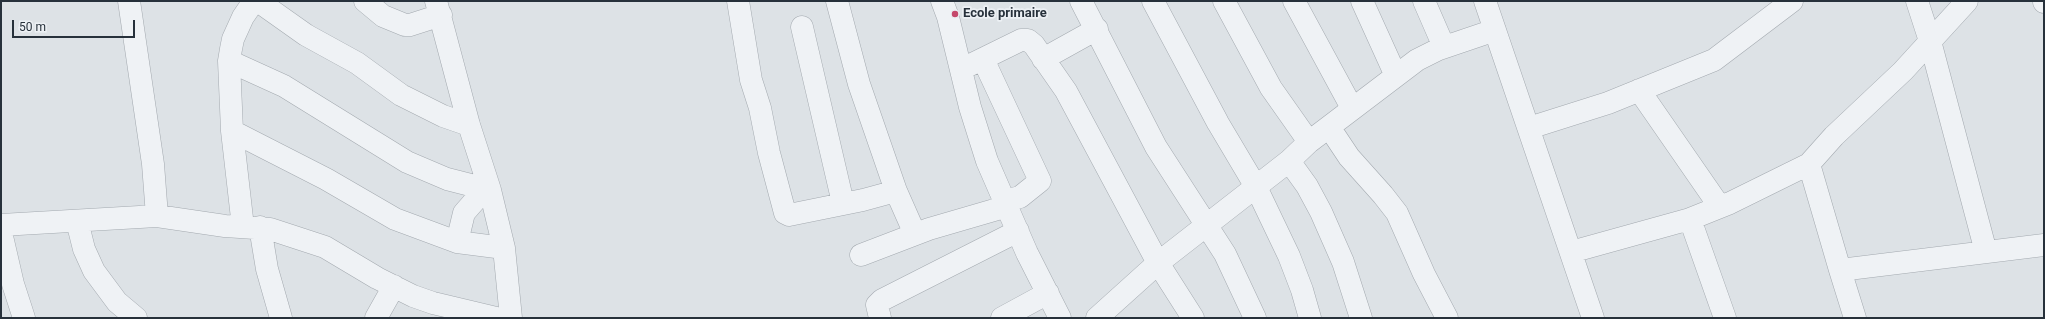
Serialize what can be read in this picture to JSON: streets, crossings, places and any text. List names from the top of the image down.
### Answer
{
  "places": ["Ecole primaire"],
  "scale_bar": "50 m"
}
